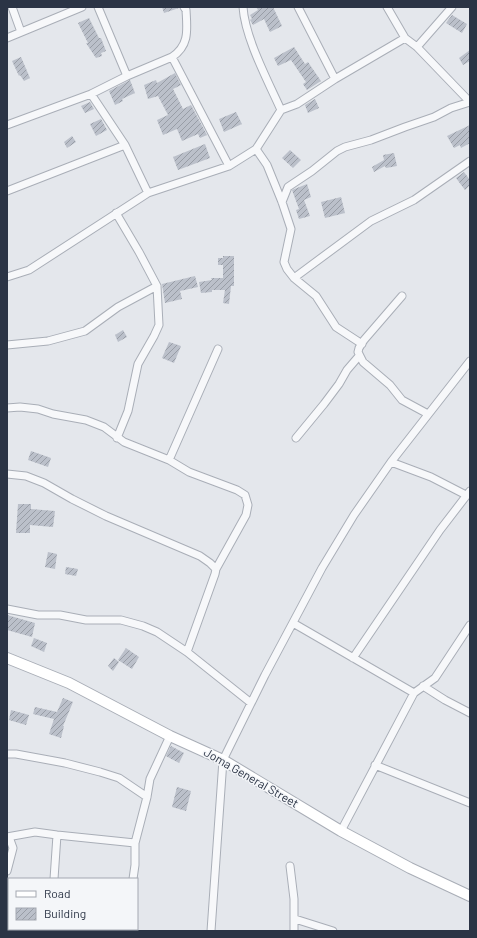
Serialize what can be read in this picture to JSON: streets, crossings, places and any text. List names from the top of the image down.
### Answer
{
  "streets": {
    "street": ["Joma General Street"]
  },
  "legend": ["Road", "Building"]
}
